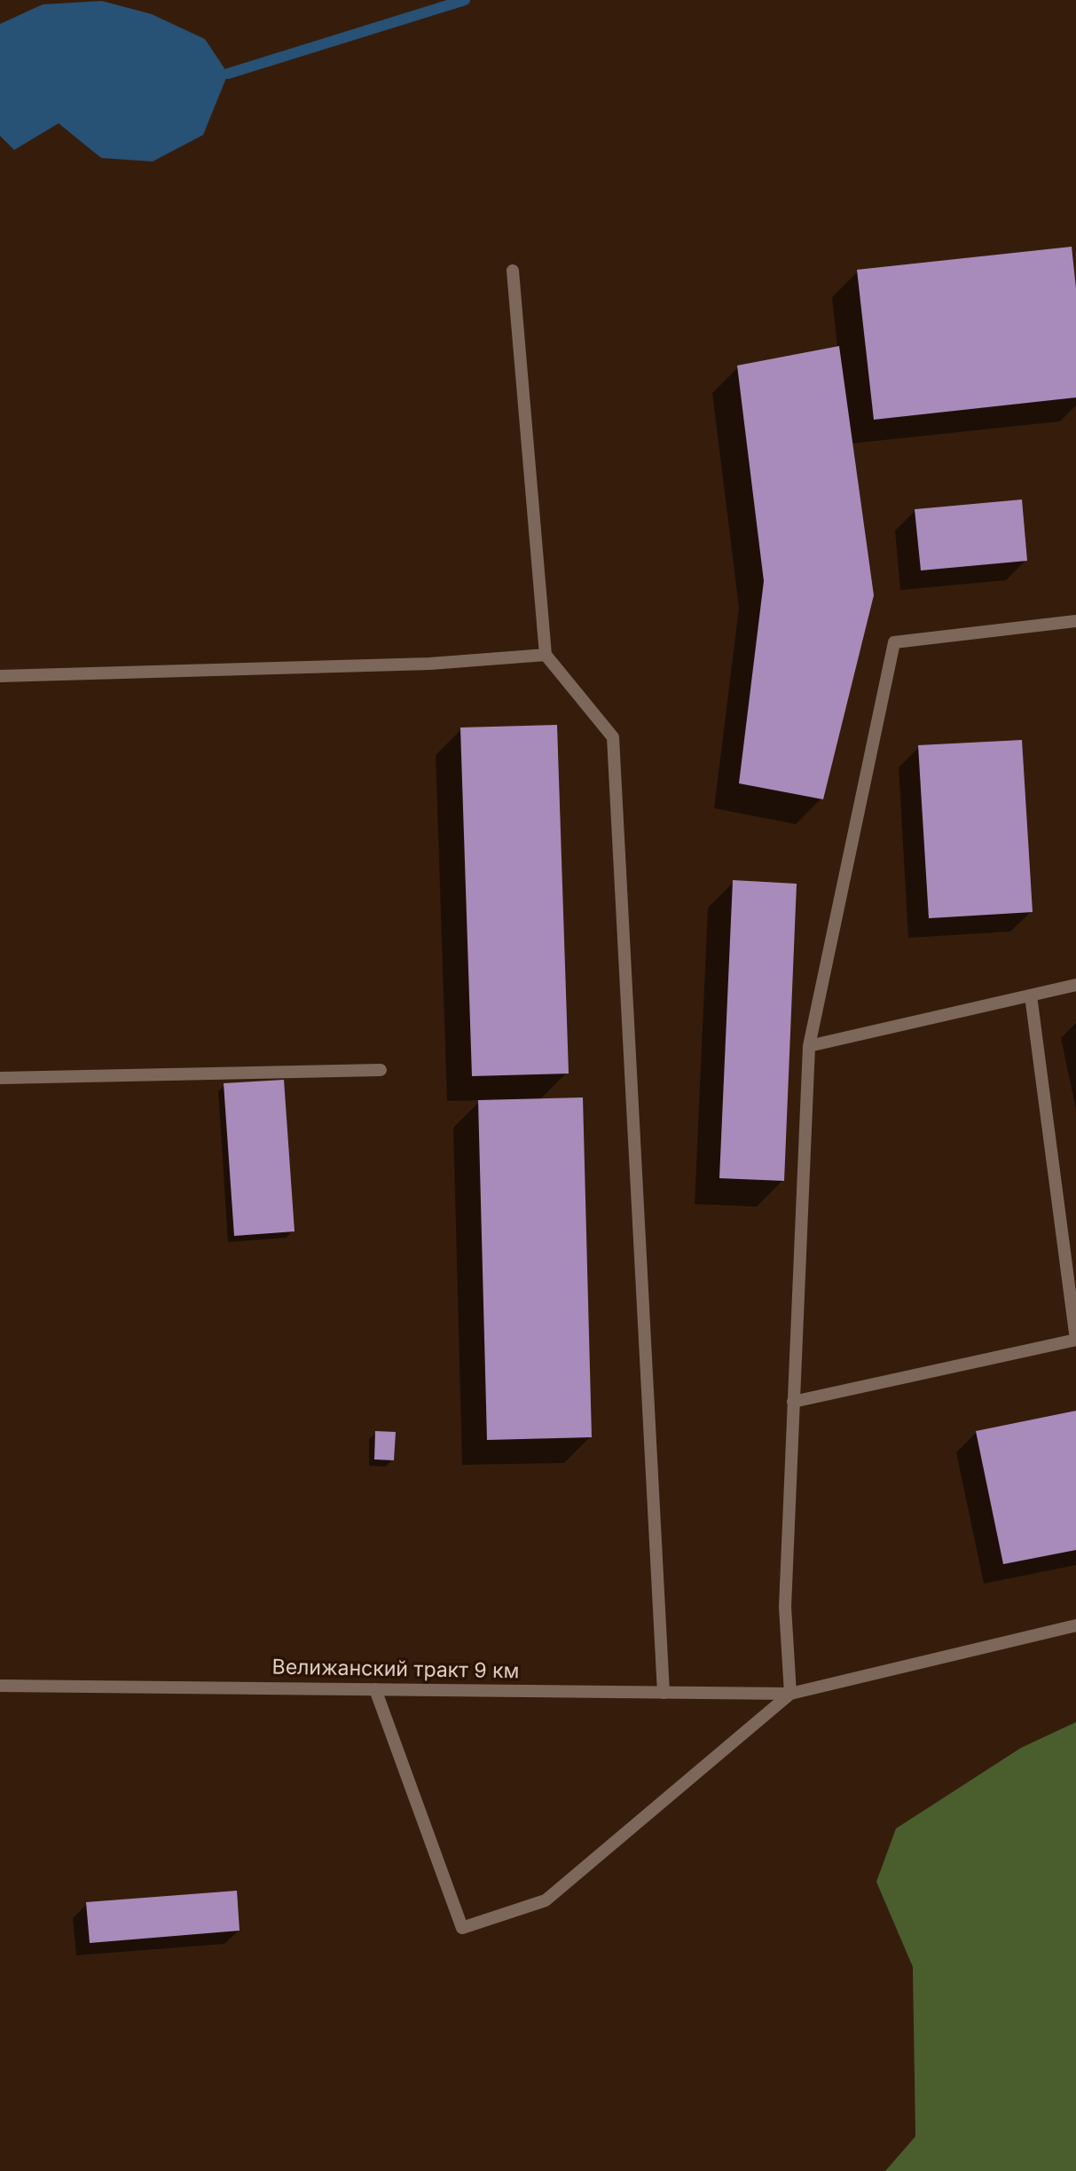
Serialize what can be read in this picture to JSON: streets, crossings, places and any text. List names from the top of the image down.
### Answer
{
  "streets": {
    "street": ["Велижанский тракт 9 км"]
  }
}
